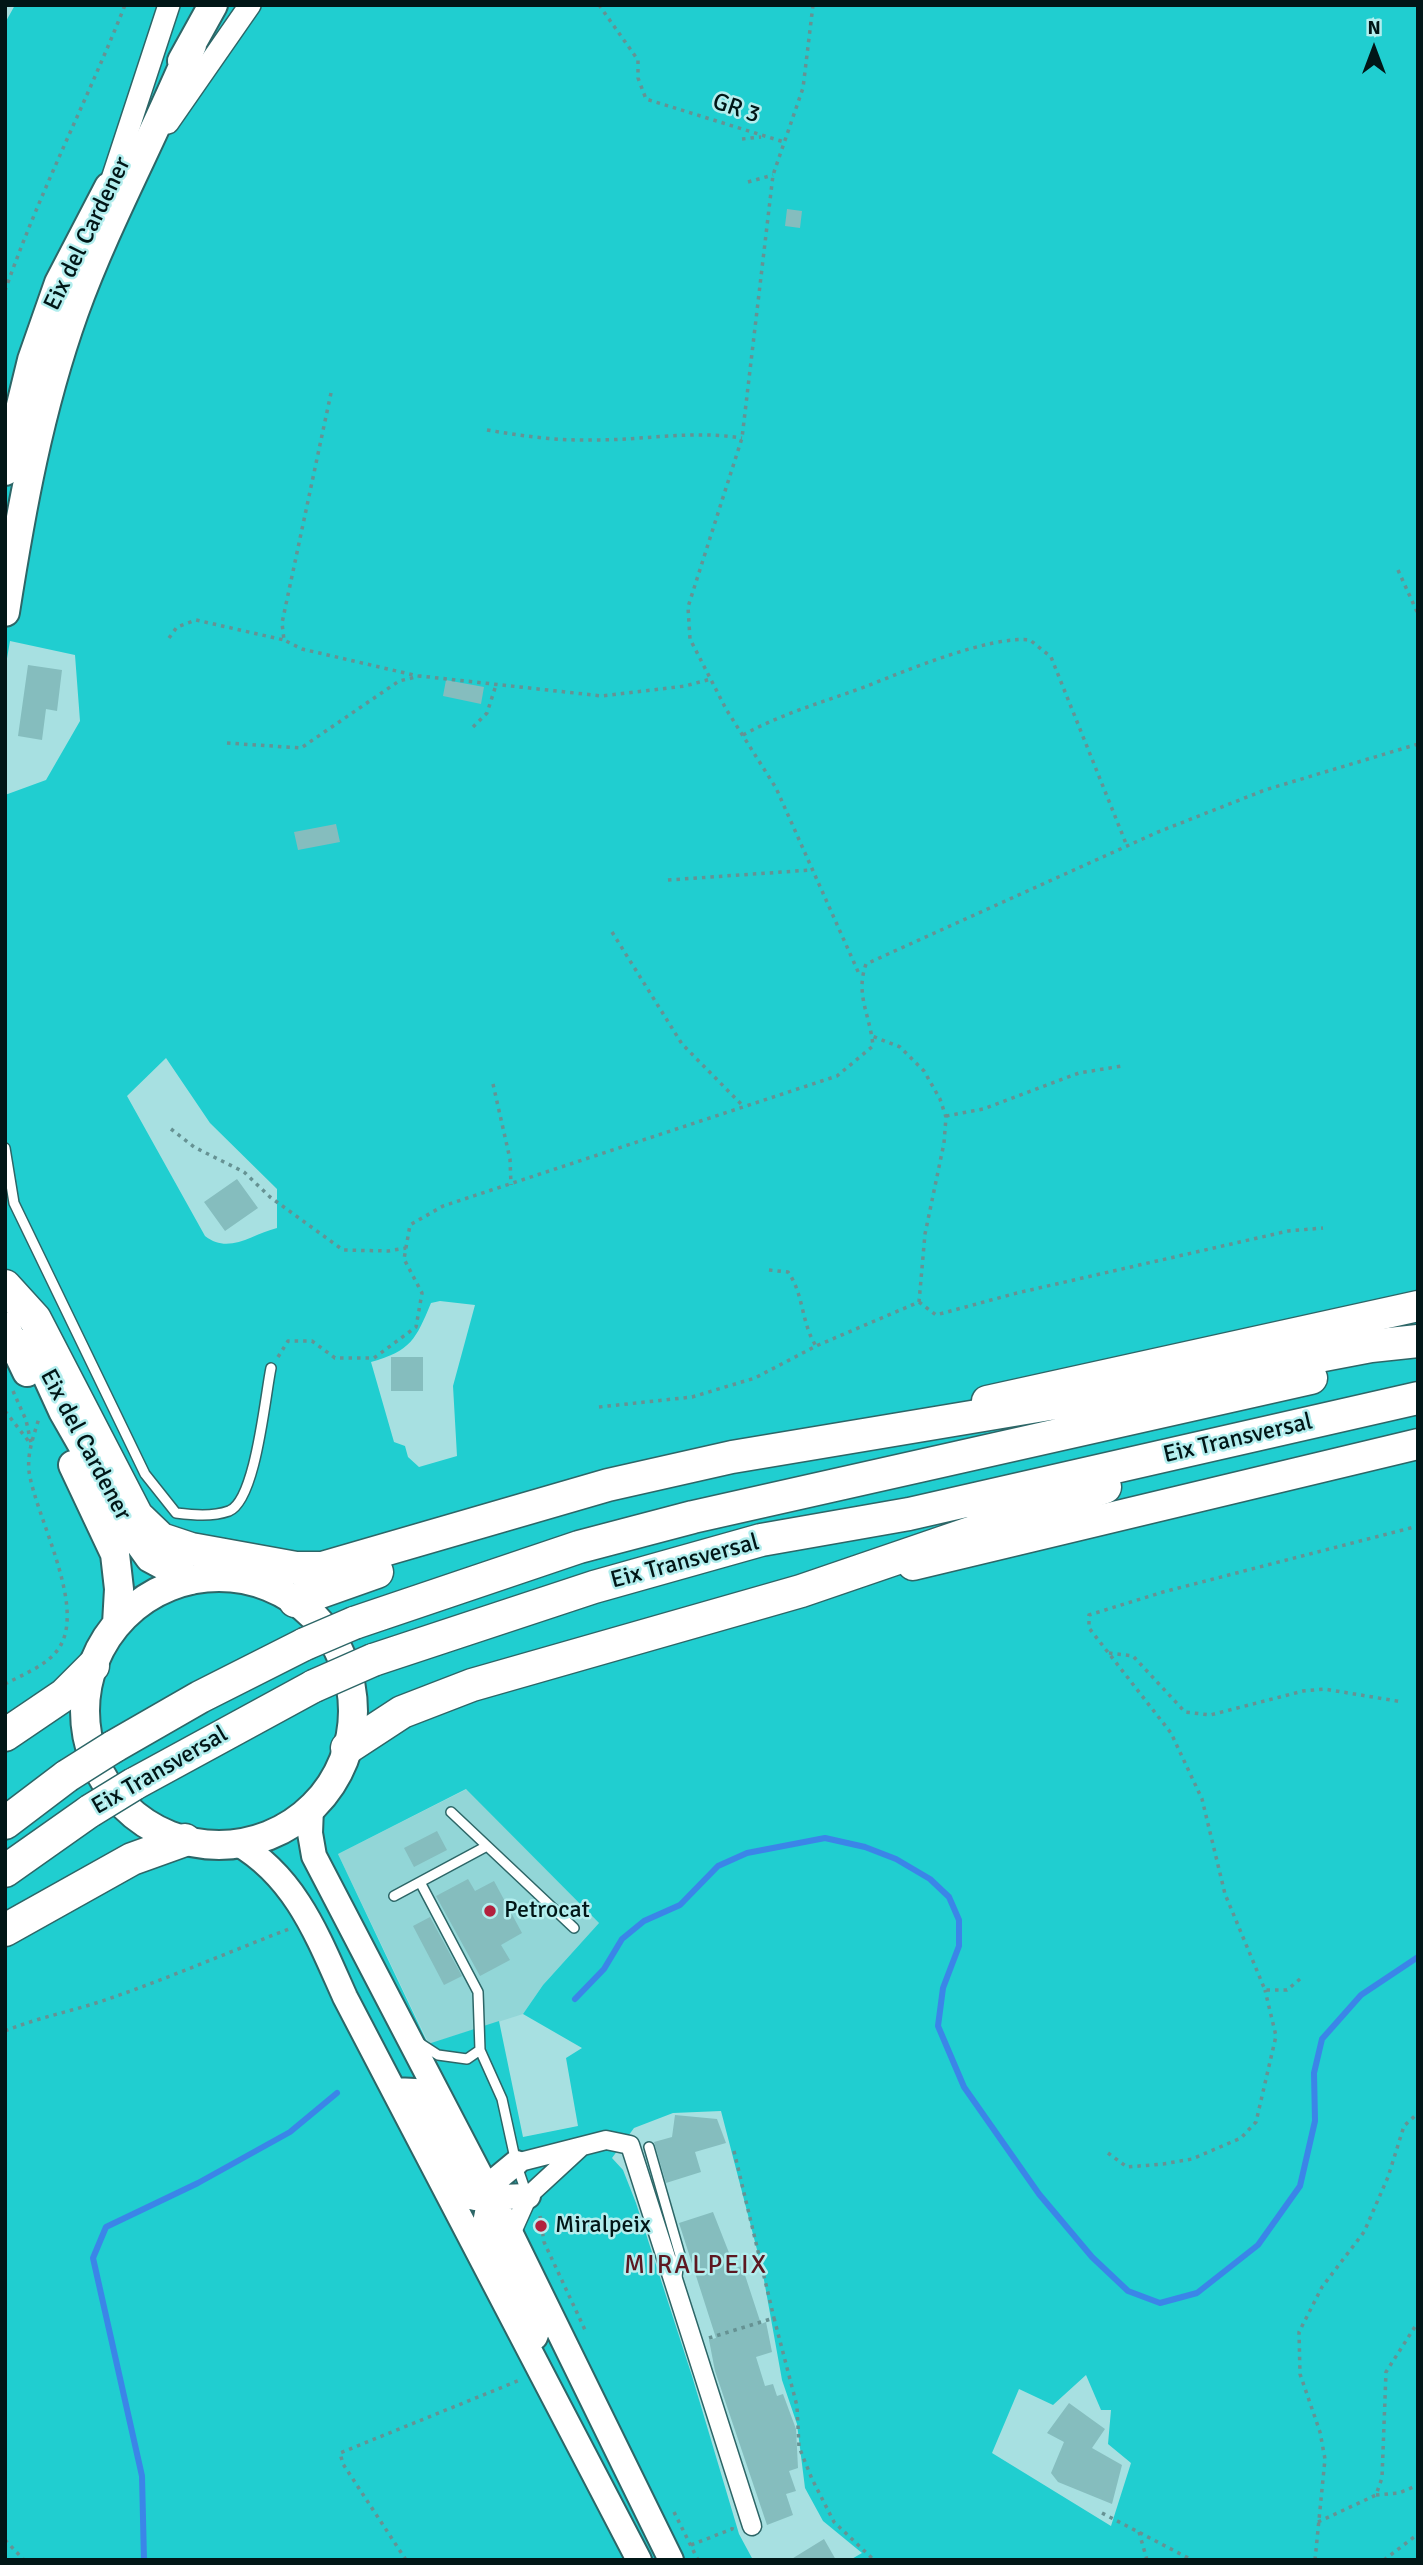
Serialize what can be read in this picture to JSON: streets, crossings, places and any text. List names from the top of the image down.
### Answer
{
  "streets": {
    "highway": ["Eix Transversal"],
    "main road": ["Eix del Cardener"],
    "path": ["GR 3"]
  },
  "districts": ["MIRALPEIX"],
  "places": ["Petrocat", "Miralpeix"],
  "north": "top"
}
